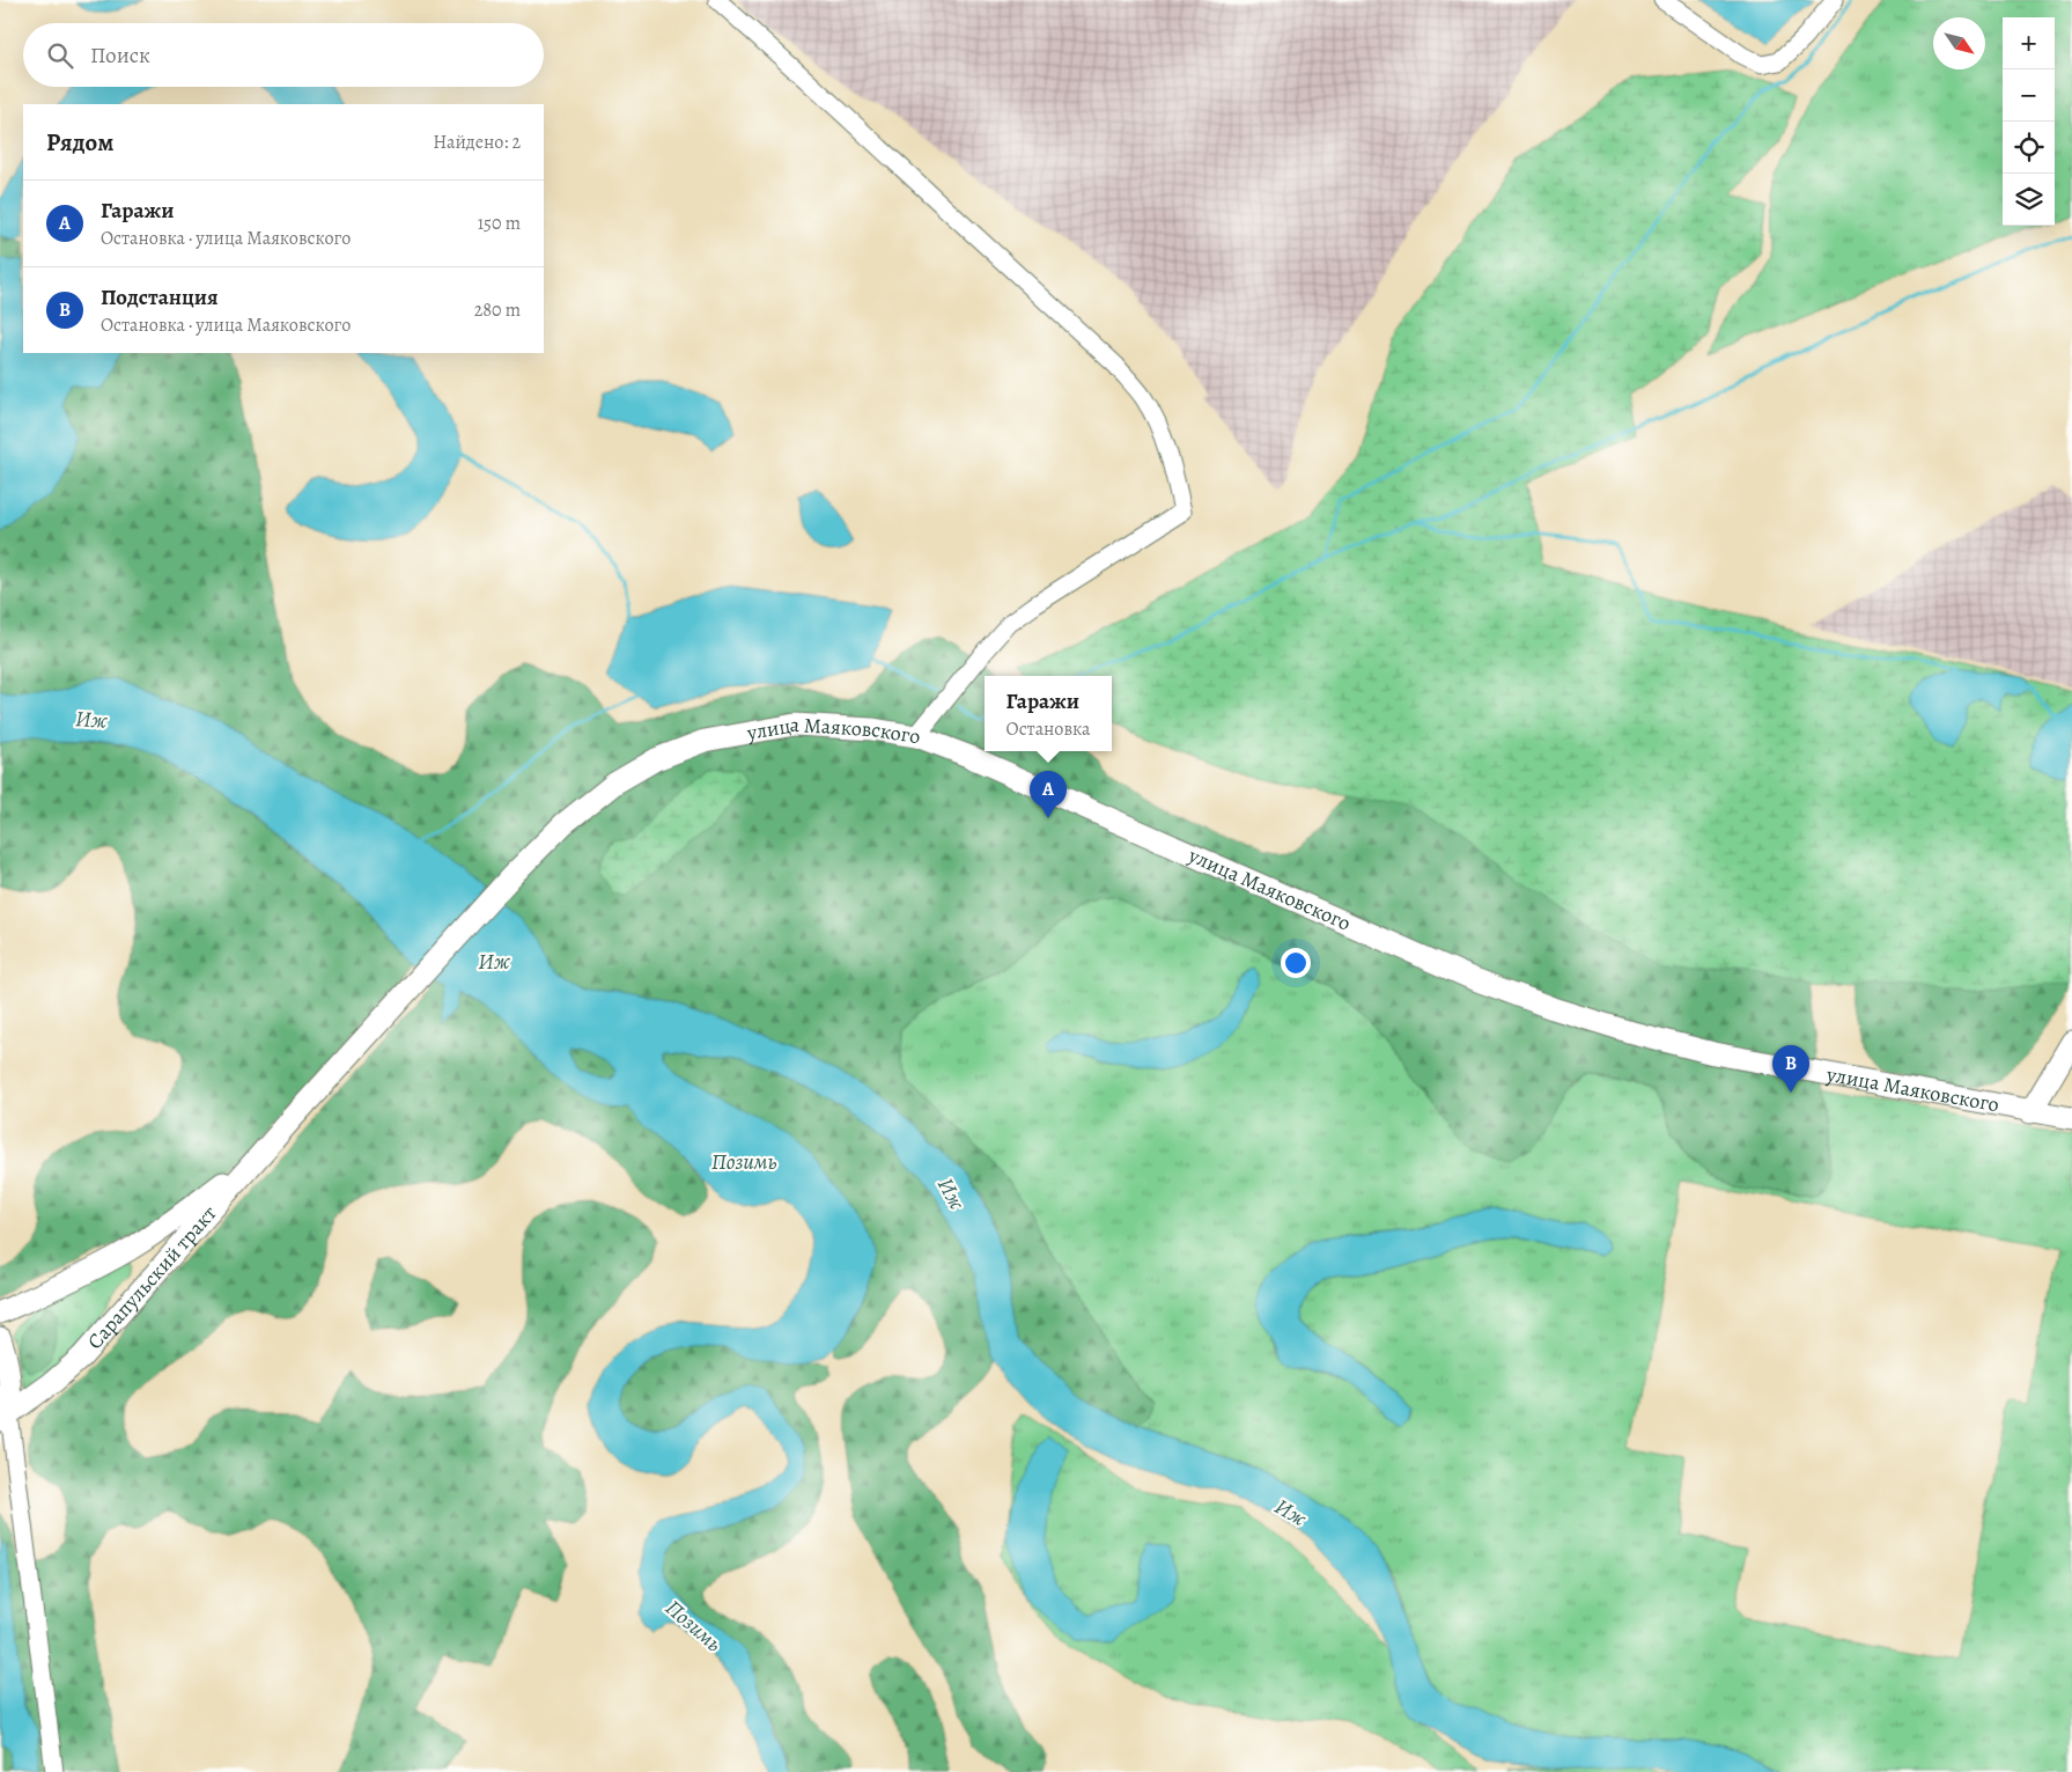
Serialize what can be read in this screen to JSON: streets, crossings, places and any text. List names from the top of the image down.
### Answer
{
  "streets": {
    "main road": ["улица Маяковского", "Сарапульский тракт"]
  },
  "crossings": [
    ["улица Маяковского", "Сарапульский тракт"]
  ],
  "water": ["Иж", "Позимь"],
  "north": "bottom right",
  "page": {
    "map_buttons": ["+", "−"],
    "search": "Поиск",
    "heading": ["Рядом", "Найдено: 2"],
    "list": [
      {
        "mark": "A",
        "name": "Гаражи",
        "note": "Остановка · улица Маяковского",
        "value": "150 m"
      },
      {
        "mark": "B",
        "name": "Подстанция",
        "note": "Остановка · улица Маяковского",
        "value": "280 m"
      }
    ],
    "popup": ["Гаражи", "Остановка"],
    "pins": ["A", "B"]
  }
}
